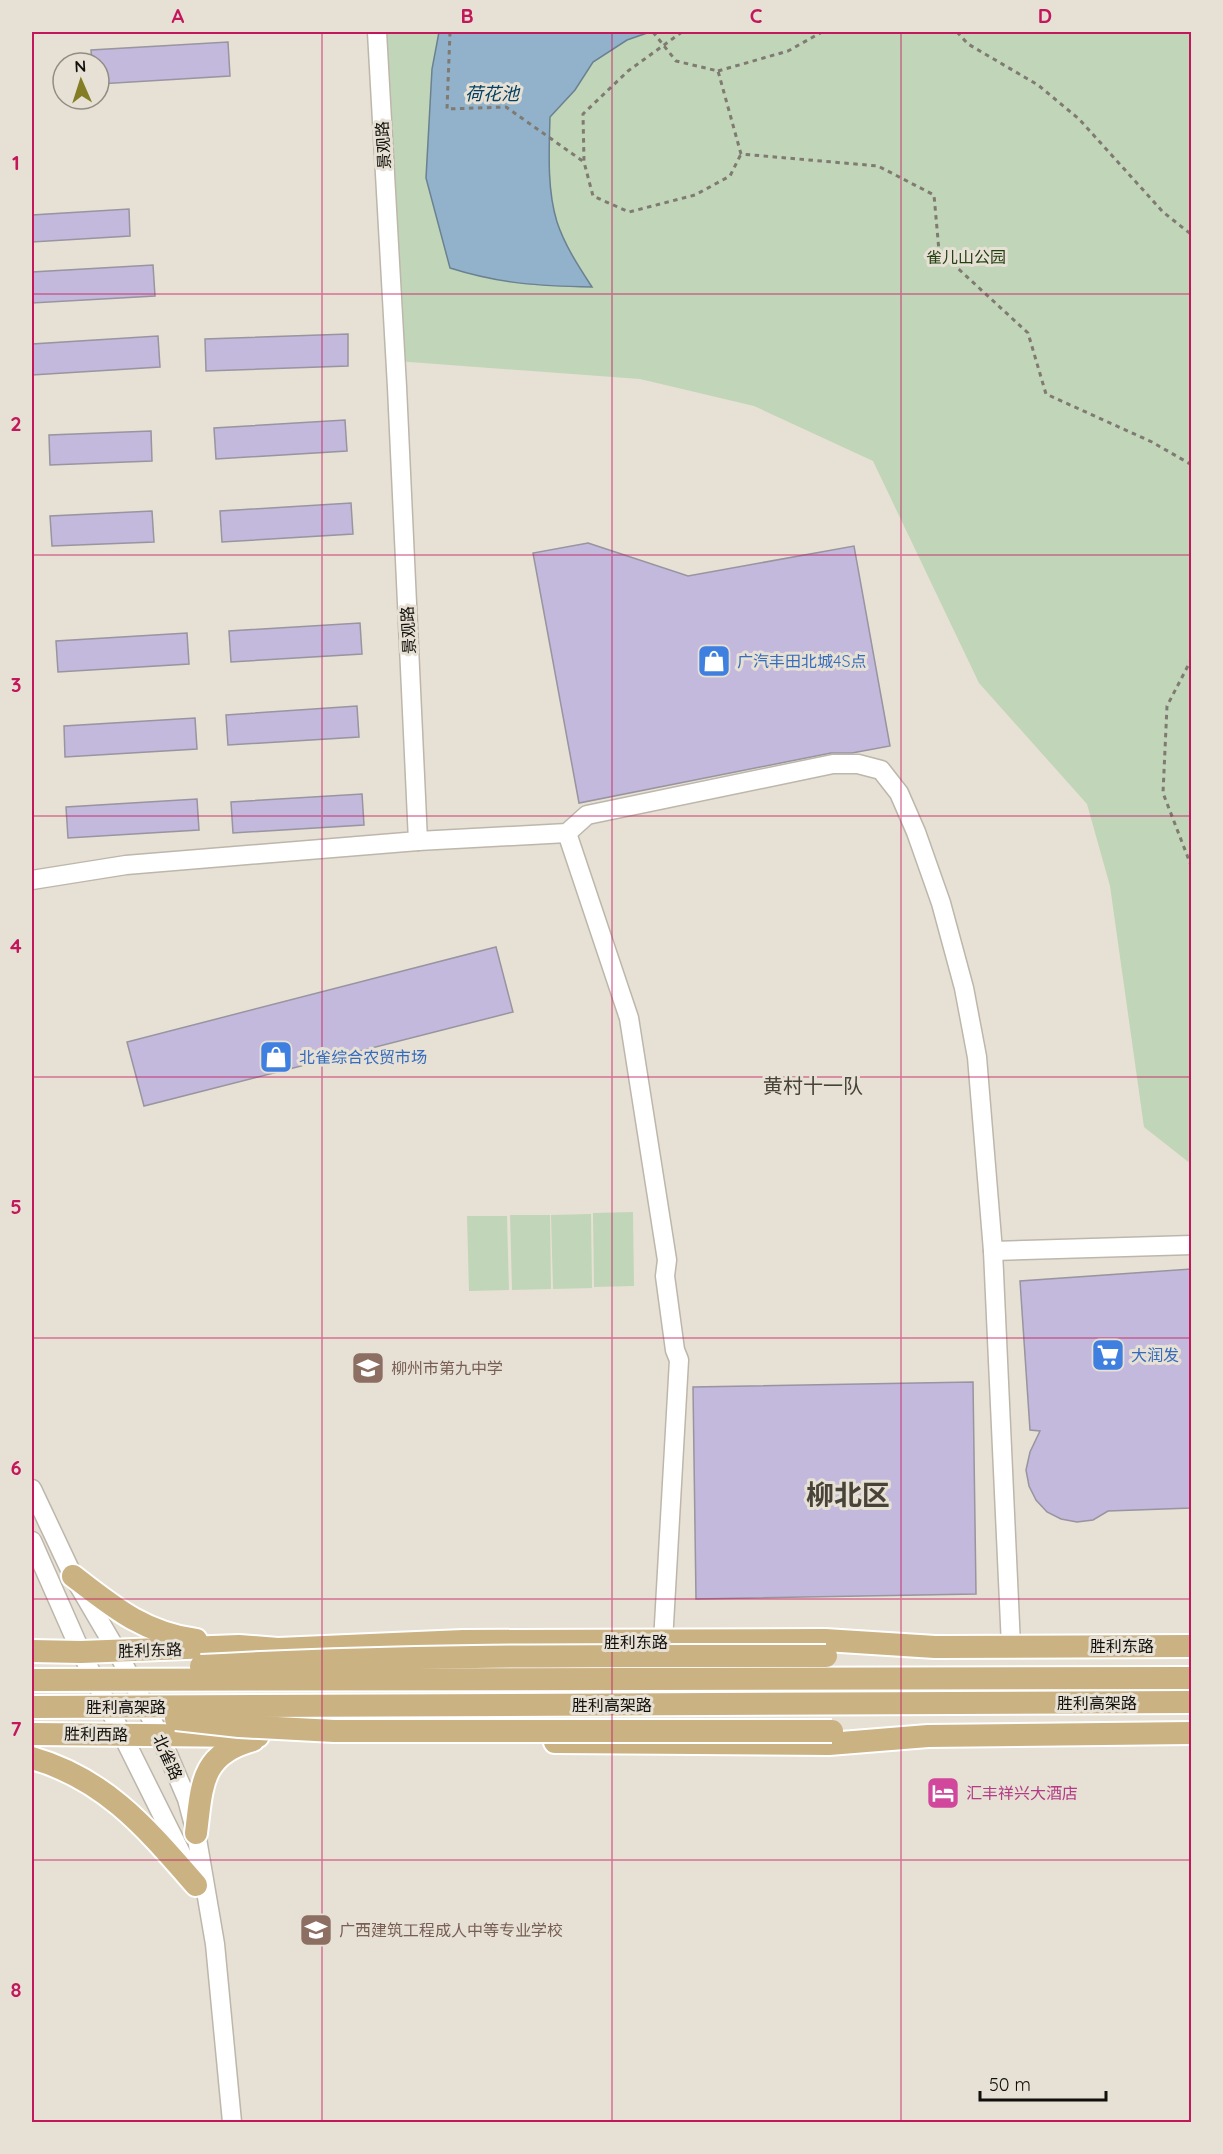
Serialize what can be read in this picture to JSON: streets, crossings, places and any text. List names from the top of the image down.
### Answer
{
  "streets": {
    "main road": ["胜利东路", "胜利高架路", "胜利西路"],
    "street": ["景观路", "北雀路"]
  },
  "crossings": [
    ["胜利东路", "北雀路"],
    ["胜利西路", "北雀路"]
  ],
  "districts": ["黄村十一队", "柳北区"],
  "water": ["荷花池"],
  "parks": ["雀儿山公园"],
  "places": {
    "shop": ["广汽丰田北城4S点", "北雀综合农贸市场"],
    "supermarket": ["大润发"],
    "school or university": ["柳州市第九中学", "广西建筑工程成人中等专业学校"],
    "hotel": ["汇丰祥兴大酒店"]
  },
  "scale_bar": "50 m",
  "north": "top",
  "grid": {
    "columns": [
      "A",
      "B",
      "C",
      "D"
    ],
    "rows": [
      "1",
      "2",
      "3",
      "4",
      "5",
      "6",
      "7",
      "8"
    ]
  }
}
